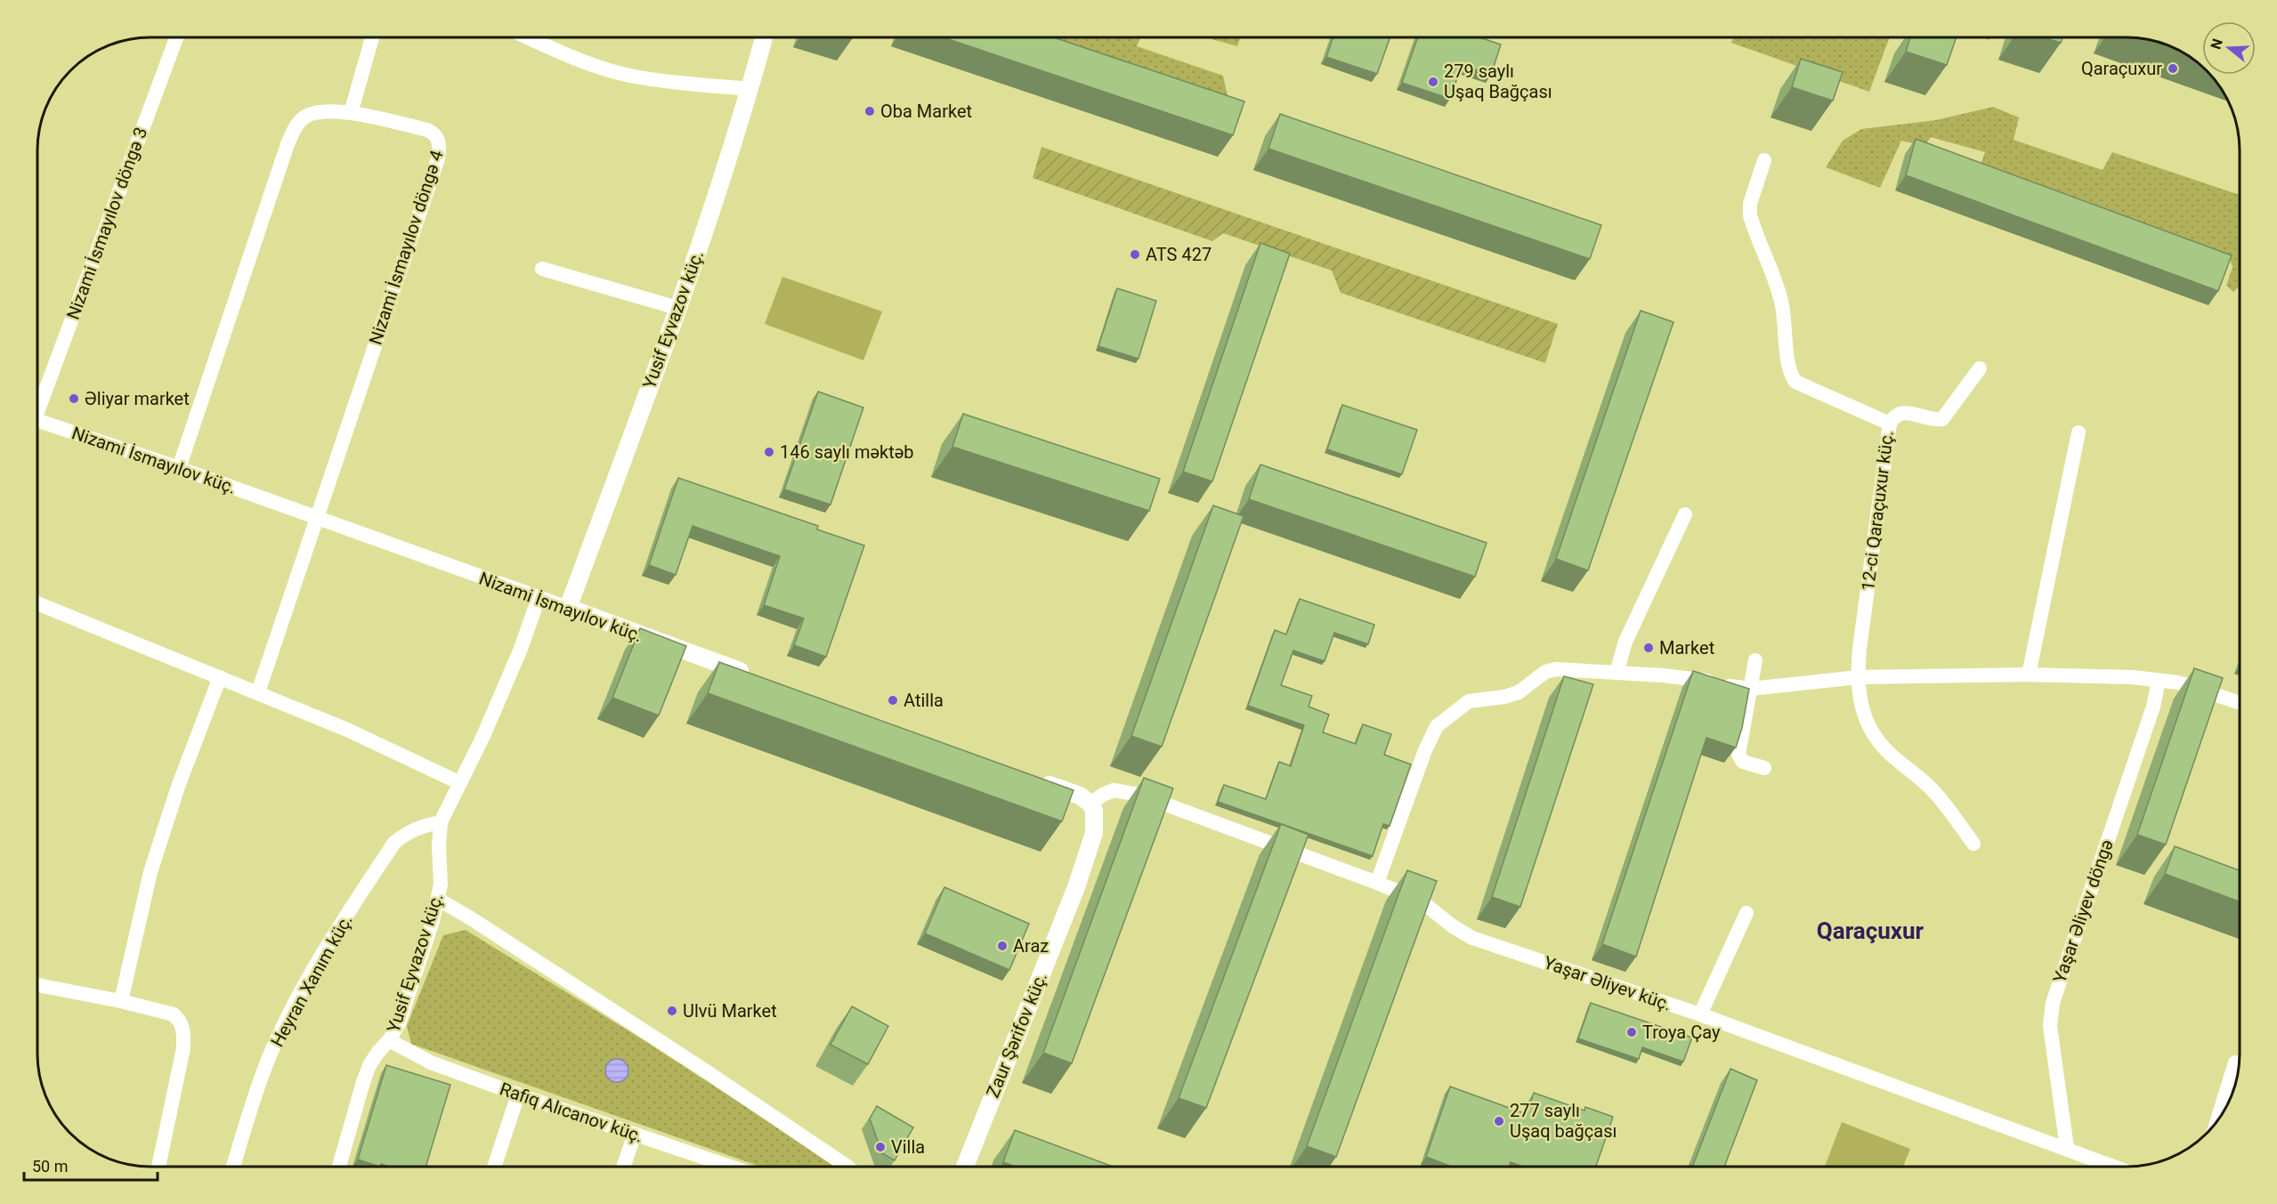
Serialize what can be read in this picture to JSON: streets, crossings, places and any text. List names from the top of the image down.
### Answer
{
  "streets": {
    "street": [
      "Nizami İsmayılov döngə 3",
      "Nizami İsmayılov döngə 4",
      "Yusif Eyvazov küç.",
      "Nizami İsmayılov küç.",
      "12-ci Qaraçuxur küç.",
      "Yaşar Əliyev döngə",
      "Heyran Xanım küç.",
      "Yaşar Əliyev küç.",
      "Zaur Şərifov küç.",
      "Rafiq Alıcanov küç."
    ]
  },
  "crossings": [
    ["Nizami İsmayılov döngə 4", "Nizami İsmayılov küç."],
    ["Yusif Eyvazov küç.", "Nizami İsmayılov küç."],
    ["Yusif Eyvazov küç.", "Heyran Xanım küç."],
    ["Yusif Eyvazov küç.", "Rafiq Alıcanov küç."],
    ["Yaşar Əliyev döngə", "Yaşar Əliyev küç."],
    ["Yaşar Əliyev küç.", "Zaur Şərifov küç."]
  ],
  "districts": ["Qaraçuxur"],
  "places": [
    "Qaraçuxur",
    "279 saylı Uşaq Bağçası",
    "Oba Market",
    "ATS 427",
    "Əliyar market",
    "146 saylı məktəb",
    "Market",
    "Atilla",
    "Araz",
    "Ulvü Market",
    "Troya Çay",
    "277 saylı Uşaq bağçası",
    "Villa"
  ],
  "scale_bar": "50 m",
  "north": "left"
}
